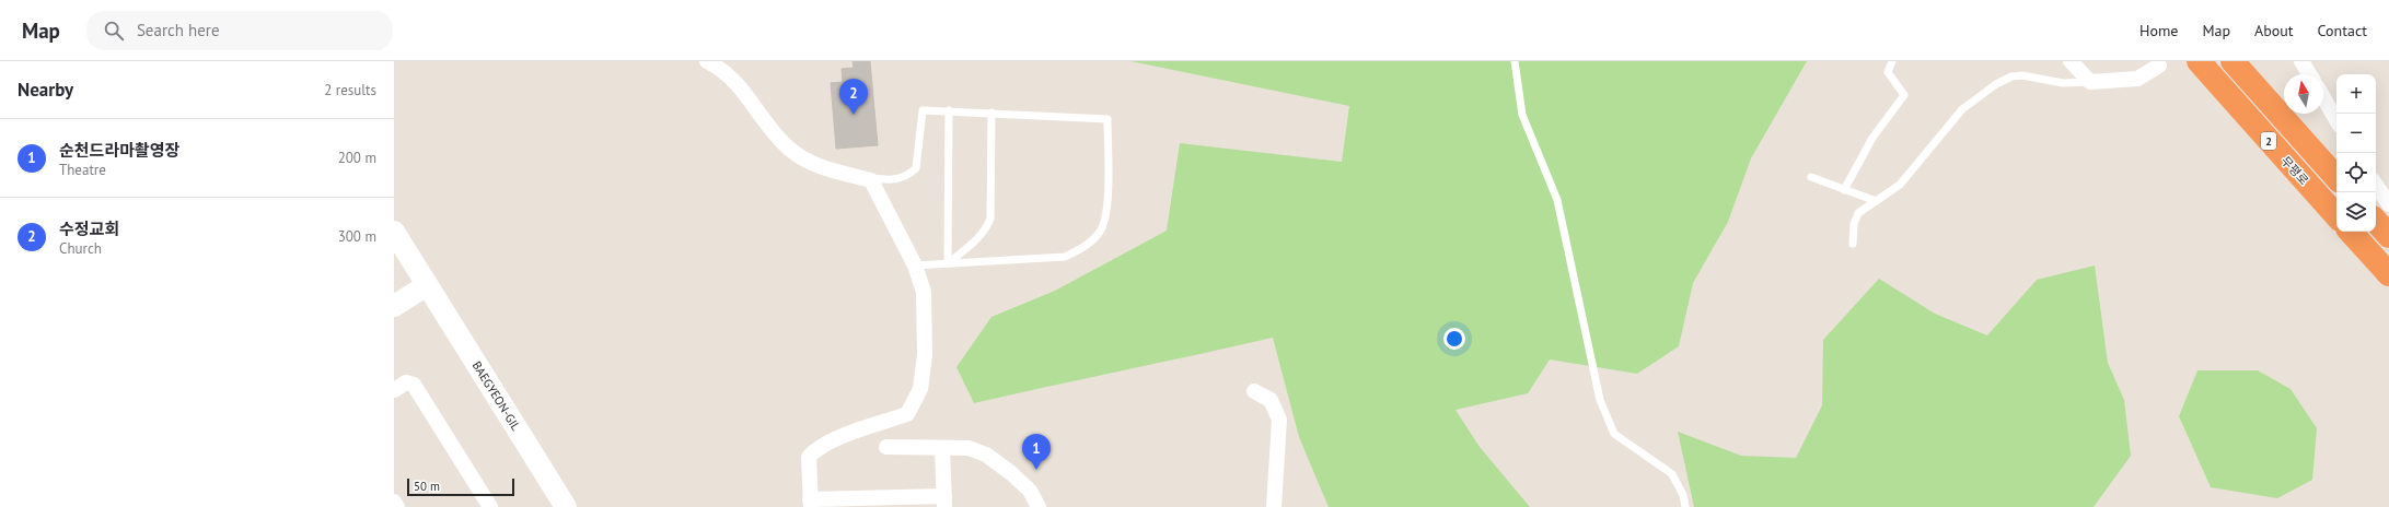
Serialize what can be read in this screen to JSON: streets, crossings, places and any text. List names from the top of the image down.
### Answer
{
  "streets": {
    "highway": ["2", "무평로"],
    "street": ["BAEGYEON-GIL"]
  },
  "scale_bar": "50 m",
  "north": "top",
  "page": {
    "header": "Map",
    "search": "Search here",
    "nav": [
      "Home",
      "Map",
      "About",
      "Contact"
    ],
    "heading": ["Nearby", "2 results"],
    "map_buttons": ["+", "−"],
    "pins": ["2", "1"],
    "list": [
      {
        "mark": "1",
        "name": "순천드라마촬영장",
        "note": "Theatre",
        "value": "200 m"
      },
      {
        "mark": "2",
        "name": "수정교회",
        "note": "Church",
        "value": "300 m"
      }
    ],
    "scale": "50 m"
  }
}
